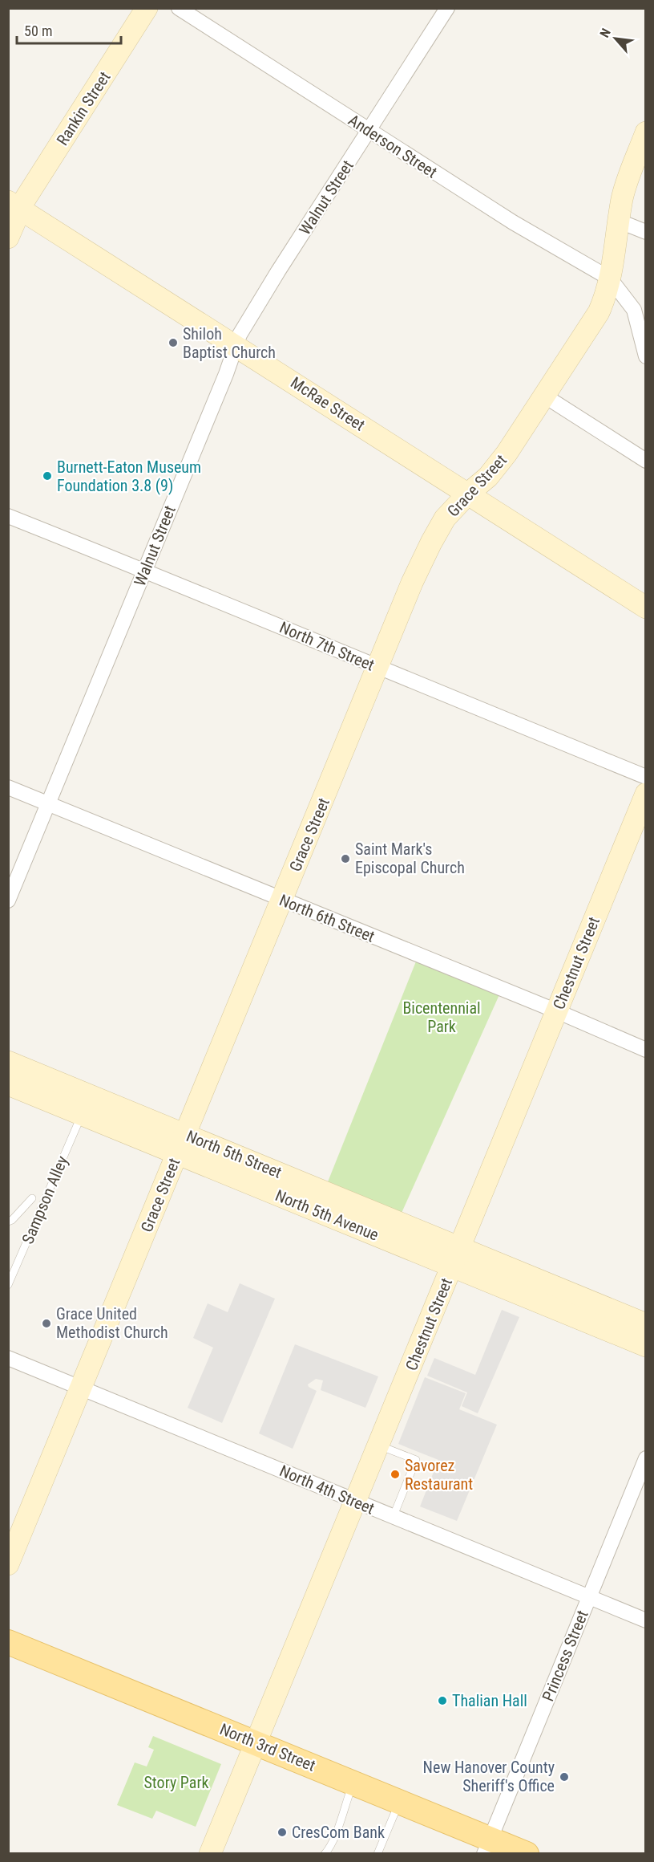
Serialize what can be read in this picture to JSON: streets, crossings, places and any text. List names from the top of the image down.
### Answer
{
  "streets": {
    "main road": ["North 3rd Street"],
    "street": [
      "Rankin Street",
      "Anderson Street",
      "Walnut Street",
      "McRae Street",
      "Grace Street",
      "North 7th Street",
      "North 6th Street",
      "Chestnut Street",
      "North 5th Street",
      "North 4th Street",
      "Princess Street"
    ],
    "lane": ["Sampson Alley"]
  },
  "crossings": [
    ["Rankin Street", "McRae Street"],
    ["Anderson Street", "Walnut Street"],
    ["Anderson Street", "Grace Street"],
    ["Walnut Street", "McRae Street"],
    ["Walnut Street", "North 7th Street"],
    ["Walnut Street", "North 6th Street"],
    ["McRae Street", "Grace Street"],
    ["Grace Street", "North 7th Street"],
    ["Grace Street", "North 6th Street"],
    ["Grace Street", "North 5th Street"],
    ["Grace Street", "North 4th Street"],
    ["North 6th Street", "Chestnut Street"],
    ["Chestnut Street", "North 5th Street"],
    ["Chestnut Street", "North 4th Street"],
    ["Chestnut Street", "North 3rd Street"],
    ["North 4th Street", "Princess Street"],
    ["Princess Street", "North 3rd Street"]
  ],
  "parks": ["Bicentennial Park", "Story Park"],
  "places": [
    "Shiloh Baptist Church",
    "Burnett-Eaton Museum Foundation 3.8 (9)",
    "Saint Mark's Episcopal Church",
    "Grace United Methodist Church",
    "Savorez Restaurant",
    "Thalian Hall",
    "New Hanover County Sheriff's Office",
    "CresCom Bank"
  ],
  "scale_bar": "50 m",
  "north": "top left"
}
